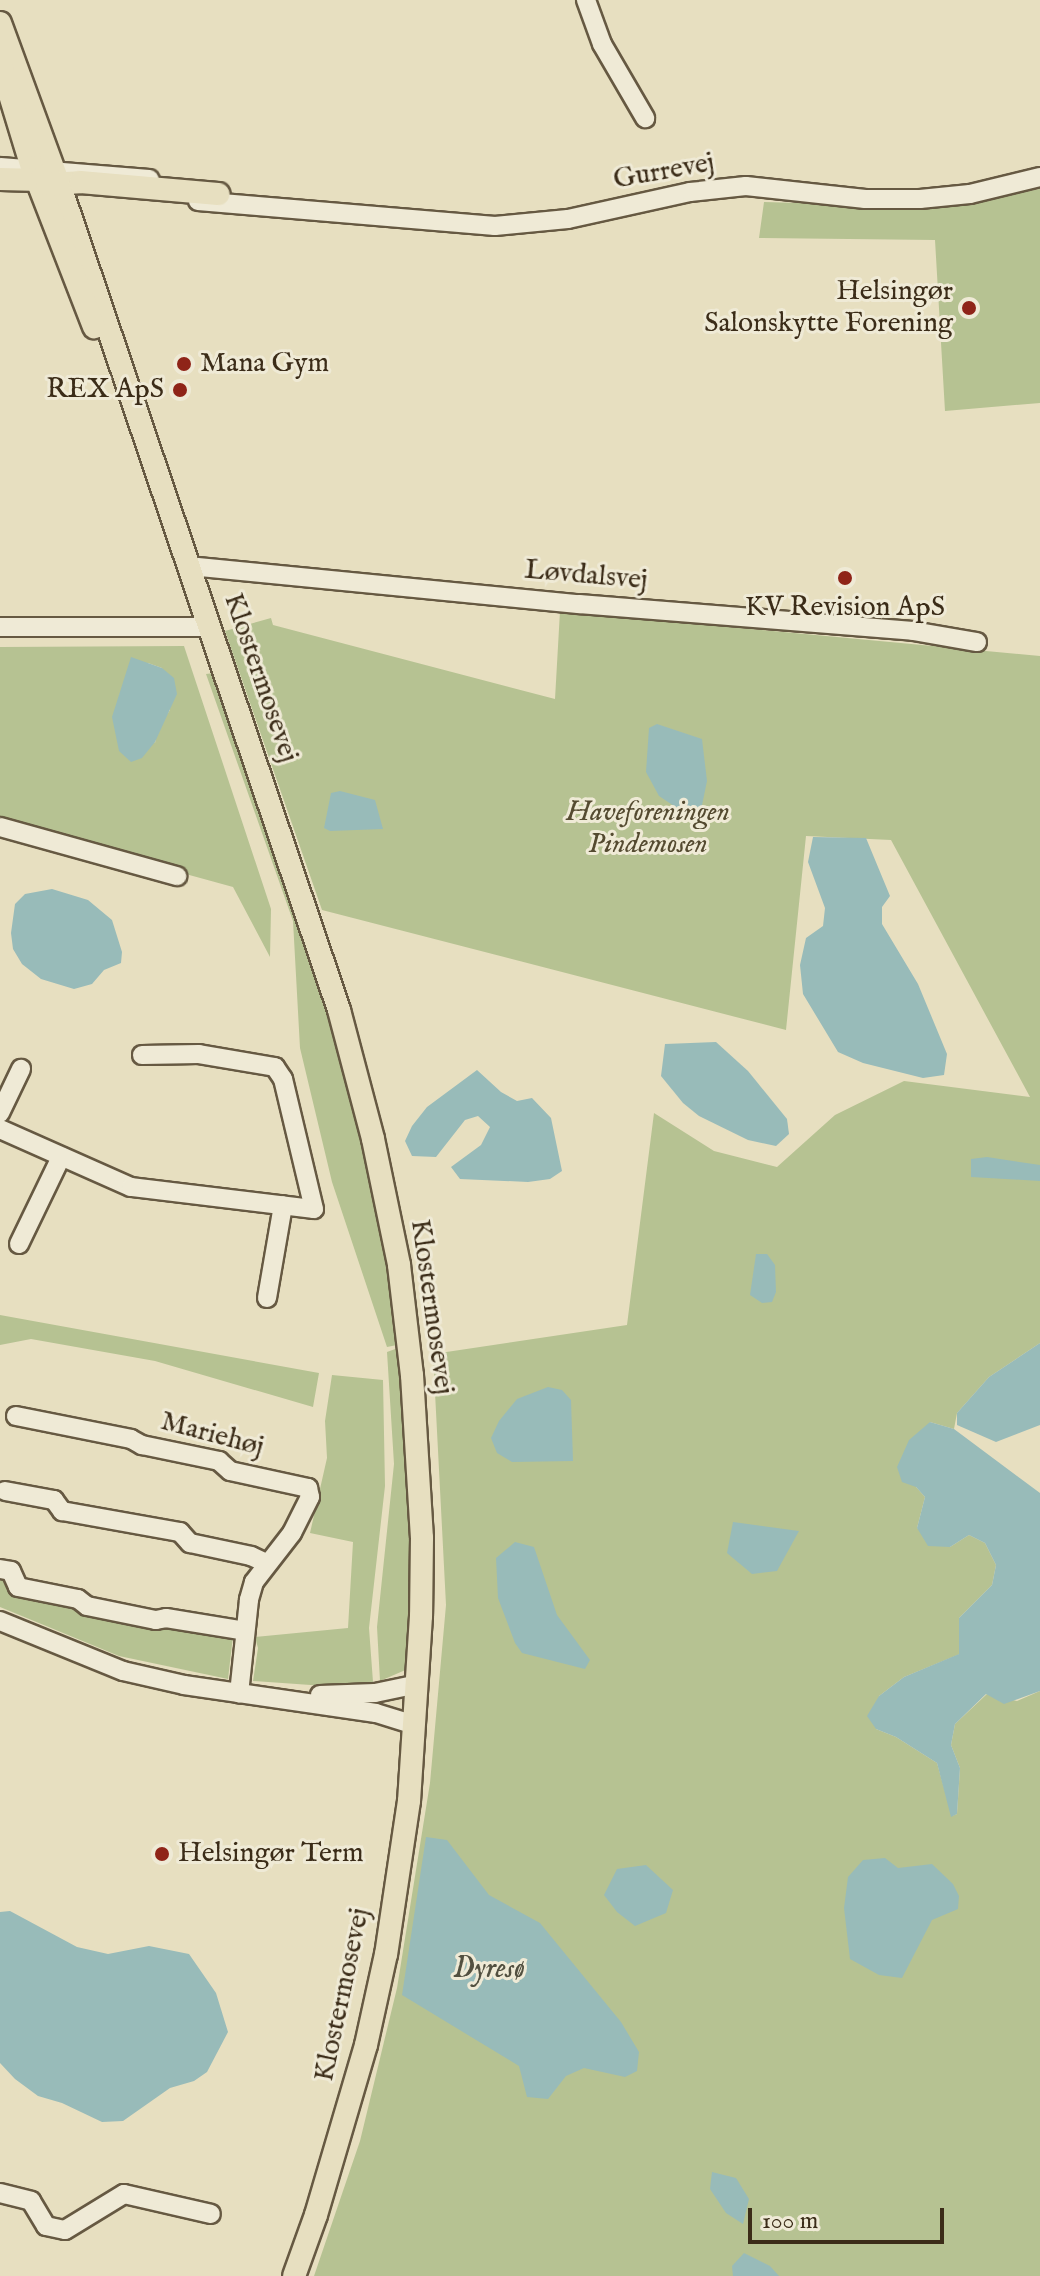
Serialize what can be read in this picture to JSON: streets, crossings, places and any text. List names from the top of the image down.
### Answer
{
  "streets": {
    "main road": ["Klostermosevej"],
    "street": ["Gurrevej", "Løvdalsvej", "Mariehøj"]
  },
  "crossings": [
    ["Gurrevej", "Klostermosevej"],
    ["Løvdalsvej", "Klostermosevej"]
  ],
  "water": ["Dyresø"],
  "parks": ["Haveforeningen Pindemosen"],
  "places": [
    "Helsingør Salonskytte Forening",
    "Mana Gym",
    "REX ApS",
    "KV Revision ApS",
    "Helsingør Term"
  ],
  "scale_bar": "100 m"
}
